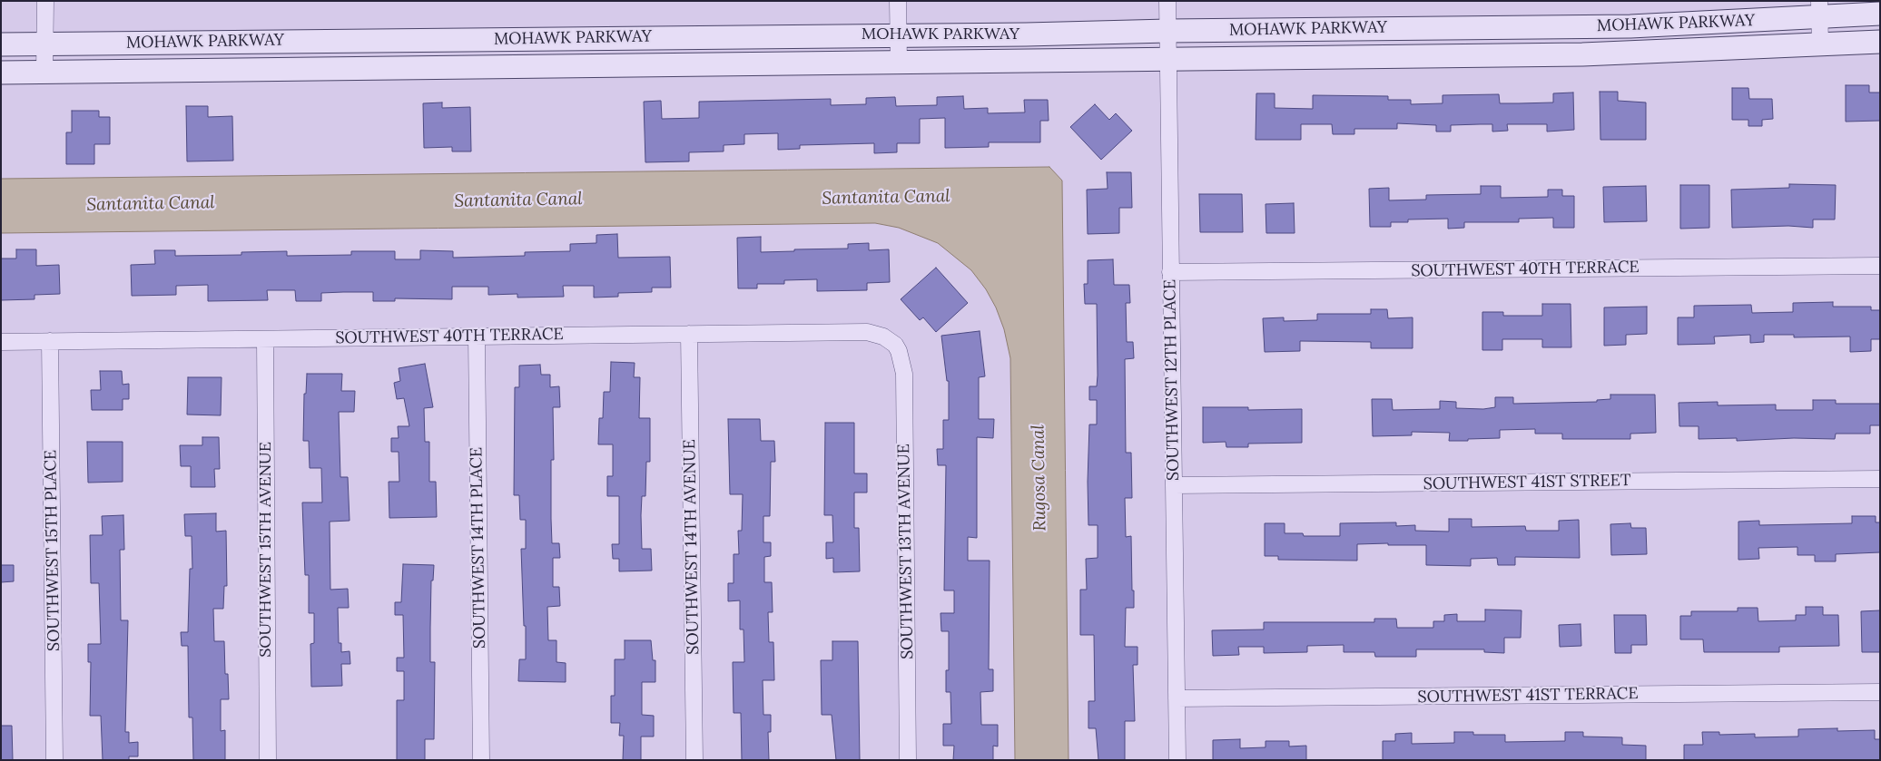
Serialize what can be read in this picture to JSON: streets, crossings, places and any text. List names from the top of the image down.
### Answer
{
  "streets": {
    "street": [
      "MOHAWK PARKWAY",
      "SOUTHWEST 40TH TERRACE",
      "SOUTHWEST 12TH PLACE",
      "SOUTHWEST 41ST STREET",
      "SOUTHWEST 14TH AVENUE",
      "SOUTHWEST 14TH PLACE",
      "SOUTHWEST 15TH AVENUE",
      "SOUTHWEST 15TH PLACE",
      "SOUTHWEST 13TH AVENUE",
      "SOUTHWEST 41ST TERRACE"
    ]
  },
  "crossings": [
    ["MOHAWK PARKWAY", "SOUTHWEST 12TH PLACE"],
    ["SOUTHWEST 40TH TERRACE", "SOUTHWEST 12TH PLACE"],
    ["SOUTHWEST 40TH TERRACE", "SOUTHWEST 14TH AVENUE"],
    ["SOUTHWEST 40TH TERRACE", "SOUTHWEST 14TH PLACE"],
    ["SOUTHWEST 40TH TERRACE", "SOUTHWEST 15TH AVENUE"],
    ["SOUTHWEST 40TH TERRACE", "SOUTHWEST 15TH PLACE"],
    ["SOUTHWEST 40TH TERRACE", "SOUTHWEST 13TH AVENUE"],
    ["SOUTHWEST 12TH PLACE", "SOUTHWEST 41ST STREET"],
    ["SOUTHWEST 12TH PLACE", "SOUTHWEST 41ST TERRACE"]
  ],
  "water": ["Santanita Canal", "Rugosa Canal"]
}
